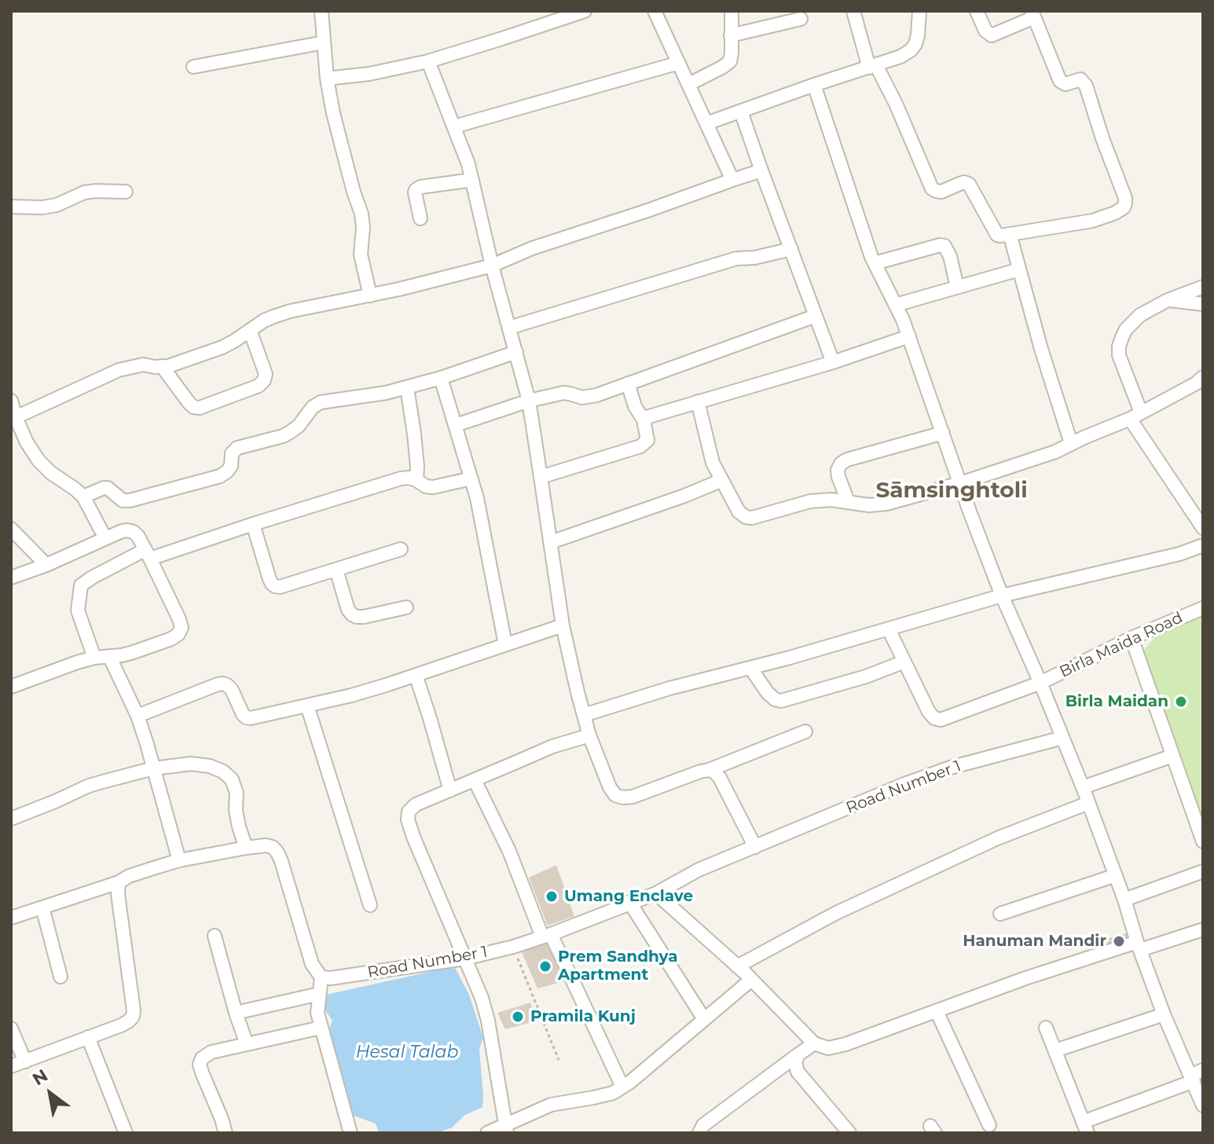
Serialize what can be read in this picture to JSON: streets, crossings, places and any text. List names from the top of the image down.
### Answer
{
  "streets": {
    "street": ["Birla Maida Road", "Road Number 1"]
  },
  "districts": ["Sāmsinghtoli"],
  "water": ["Hesal Talab"],
  "places": [
    "Birla Maidan",
    "Umang Enclave",
    "Hanuman Mandir",
    "Prem Sandhya Apartment",
    "Pramila Kunj"
  ],
  "north": "top left"
}
